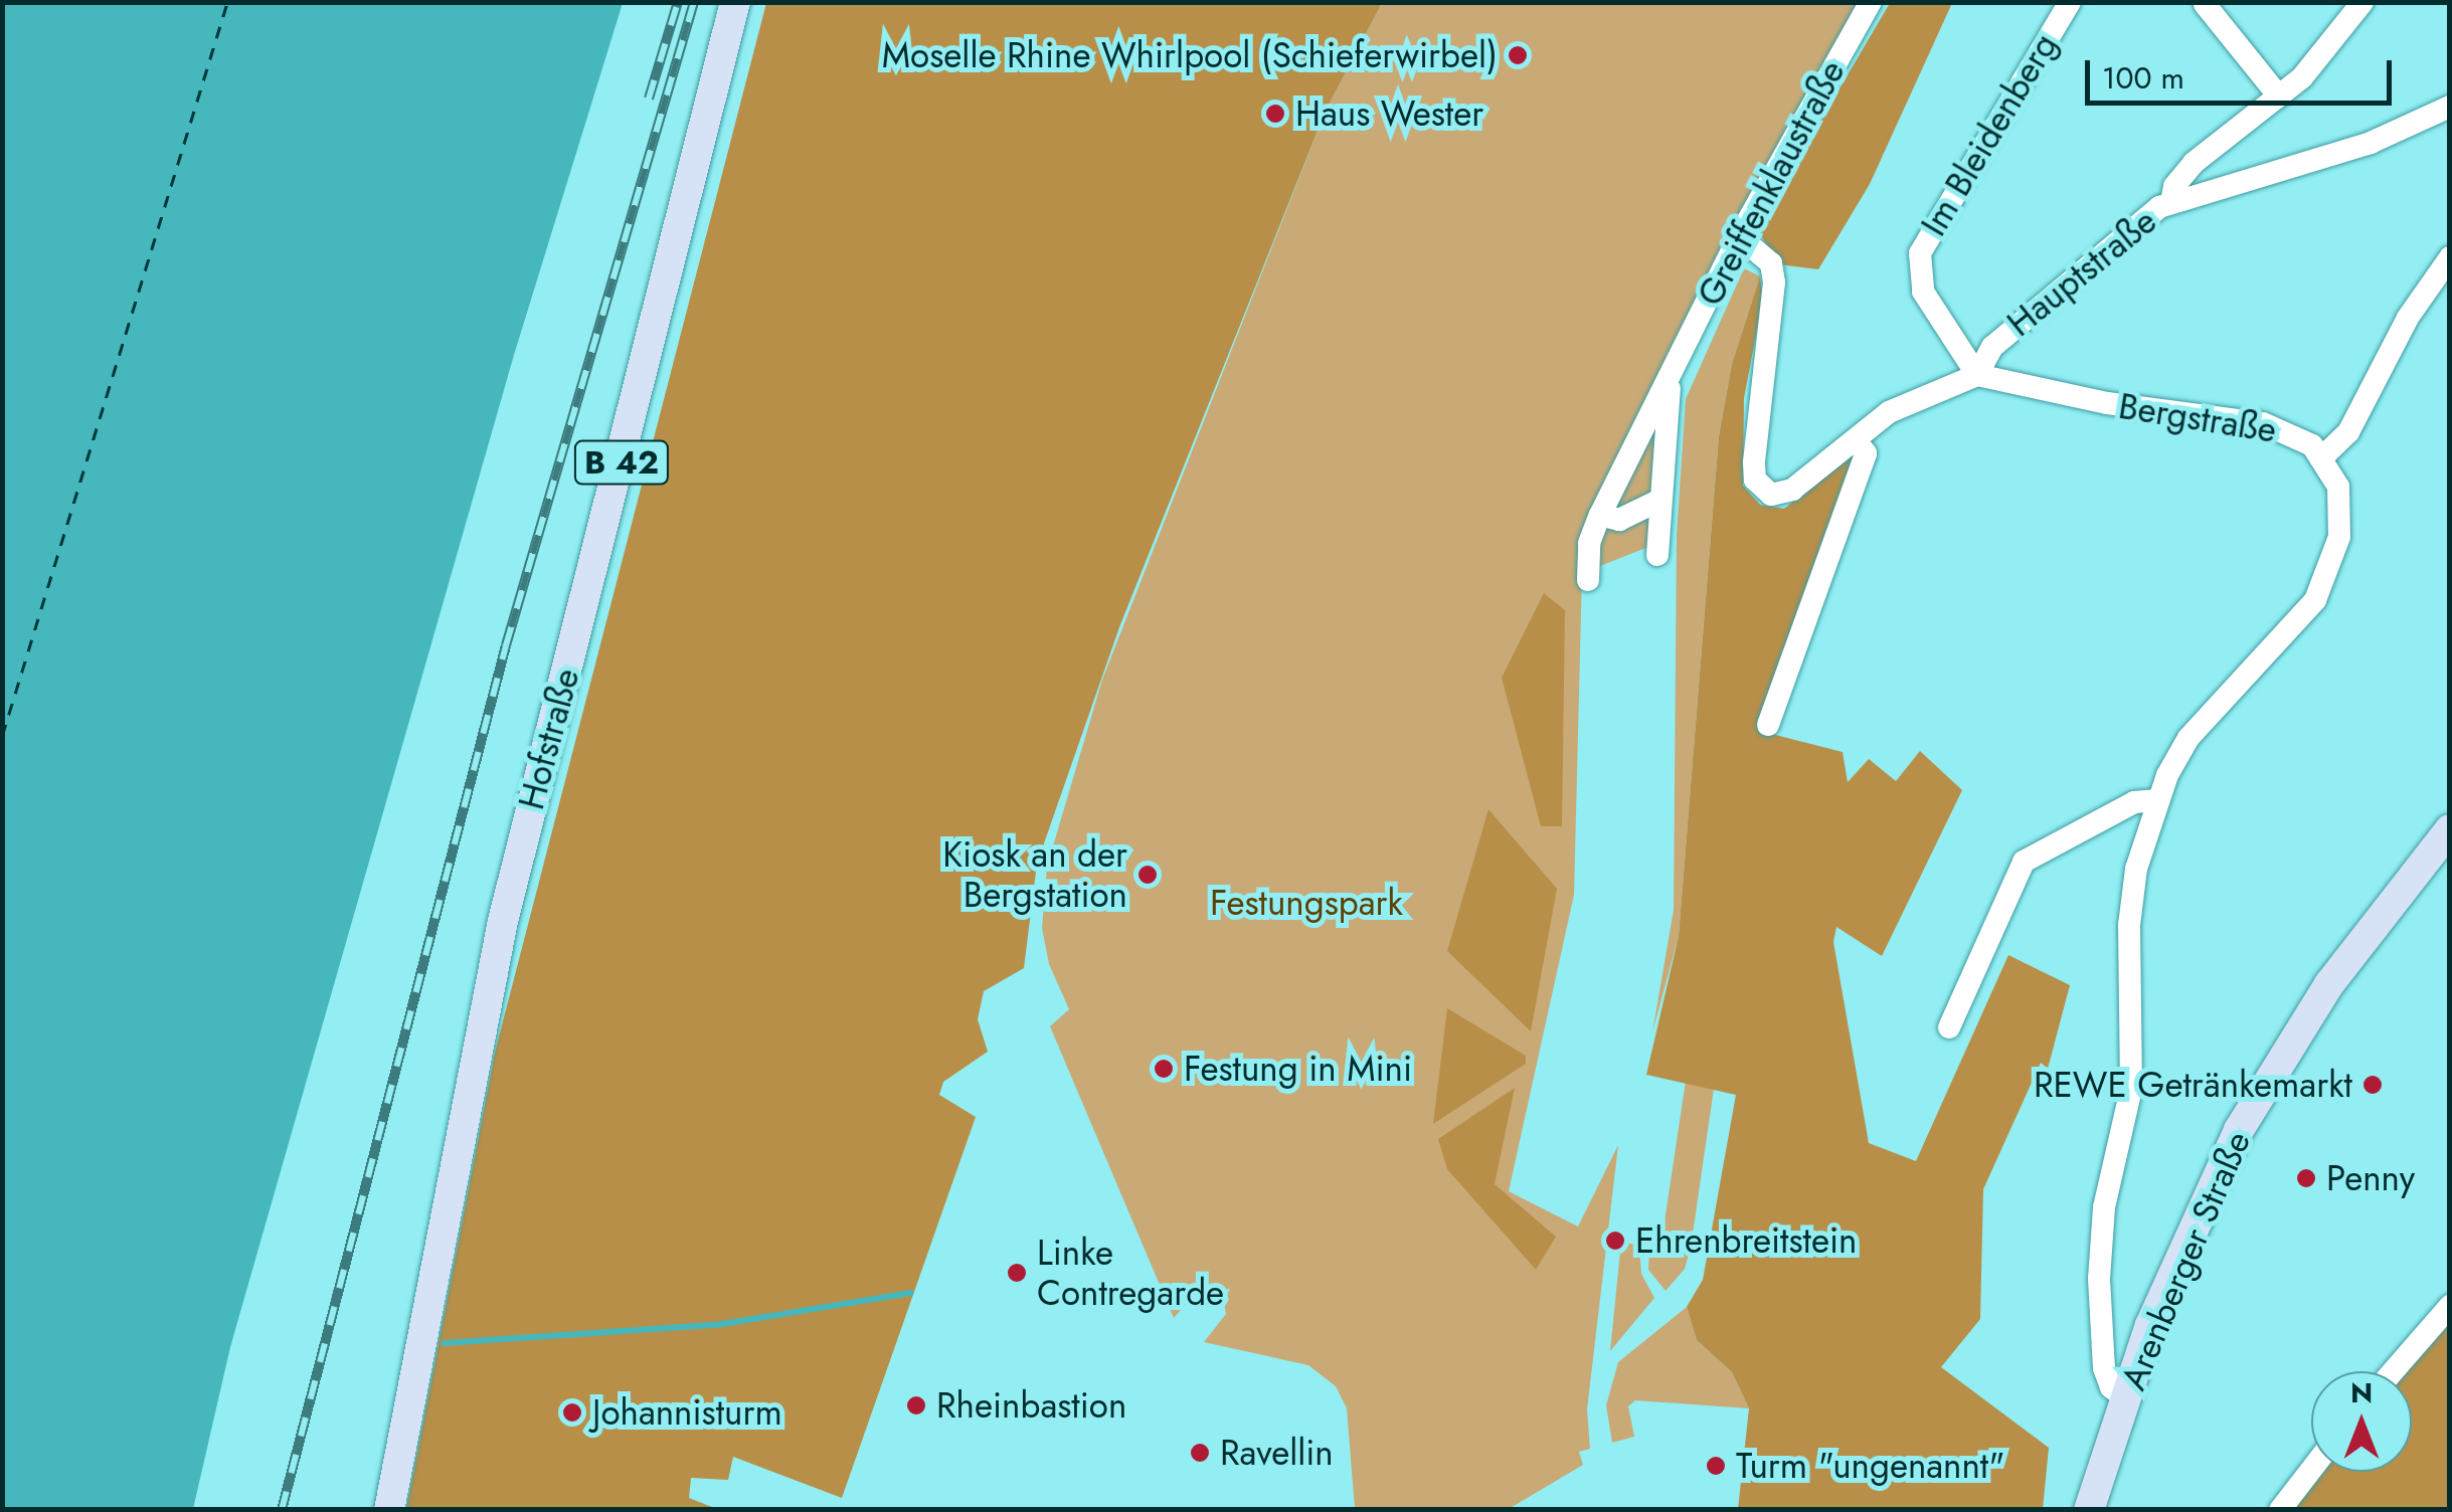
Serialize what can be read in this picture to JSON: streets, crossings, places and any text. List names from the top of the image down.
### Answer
{
  "streets": {
    "main road": ["B 42", "Hofstraße", "Arenberger Straße"],
    "street": [
      "Im Bleidenberg",
      "Greiffenklaustraße",
      "Hauptstraße",
      "Bergstraße"
    ]
  },
  "crossings": [
    ["Im Bleidenberg", "Hauptstraße"],
    ["Im Bleidenberg", "Bergstraße"],
    ["Hauptstraße", "Bergstraße"],
    ["Bergstraße", "Arenberger Straße"]
  ],
  "parks": ["Festungspark"],
  "places": [
    "Moselle Rhine Whirlpool (Schieferwirbel)",
    "Haus Wester",
    "Kiosk an der Bergstation",
    "Festung in Mini",
    "REWE Getränkemarkt",
    "Penny",
    "Ehrenbreitstein",
    "Linke Contregarde",
    "Rheinbastion",
    "Johannisturm",
    "Ravellin",
    "Turm \"ungenannt\""
  ],
  "scale_bar": "100 m",
  "north": "top"
}
